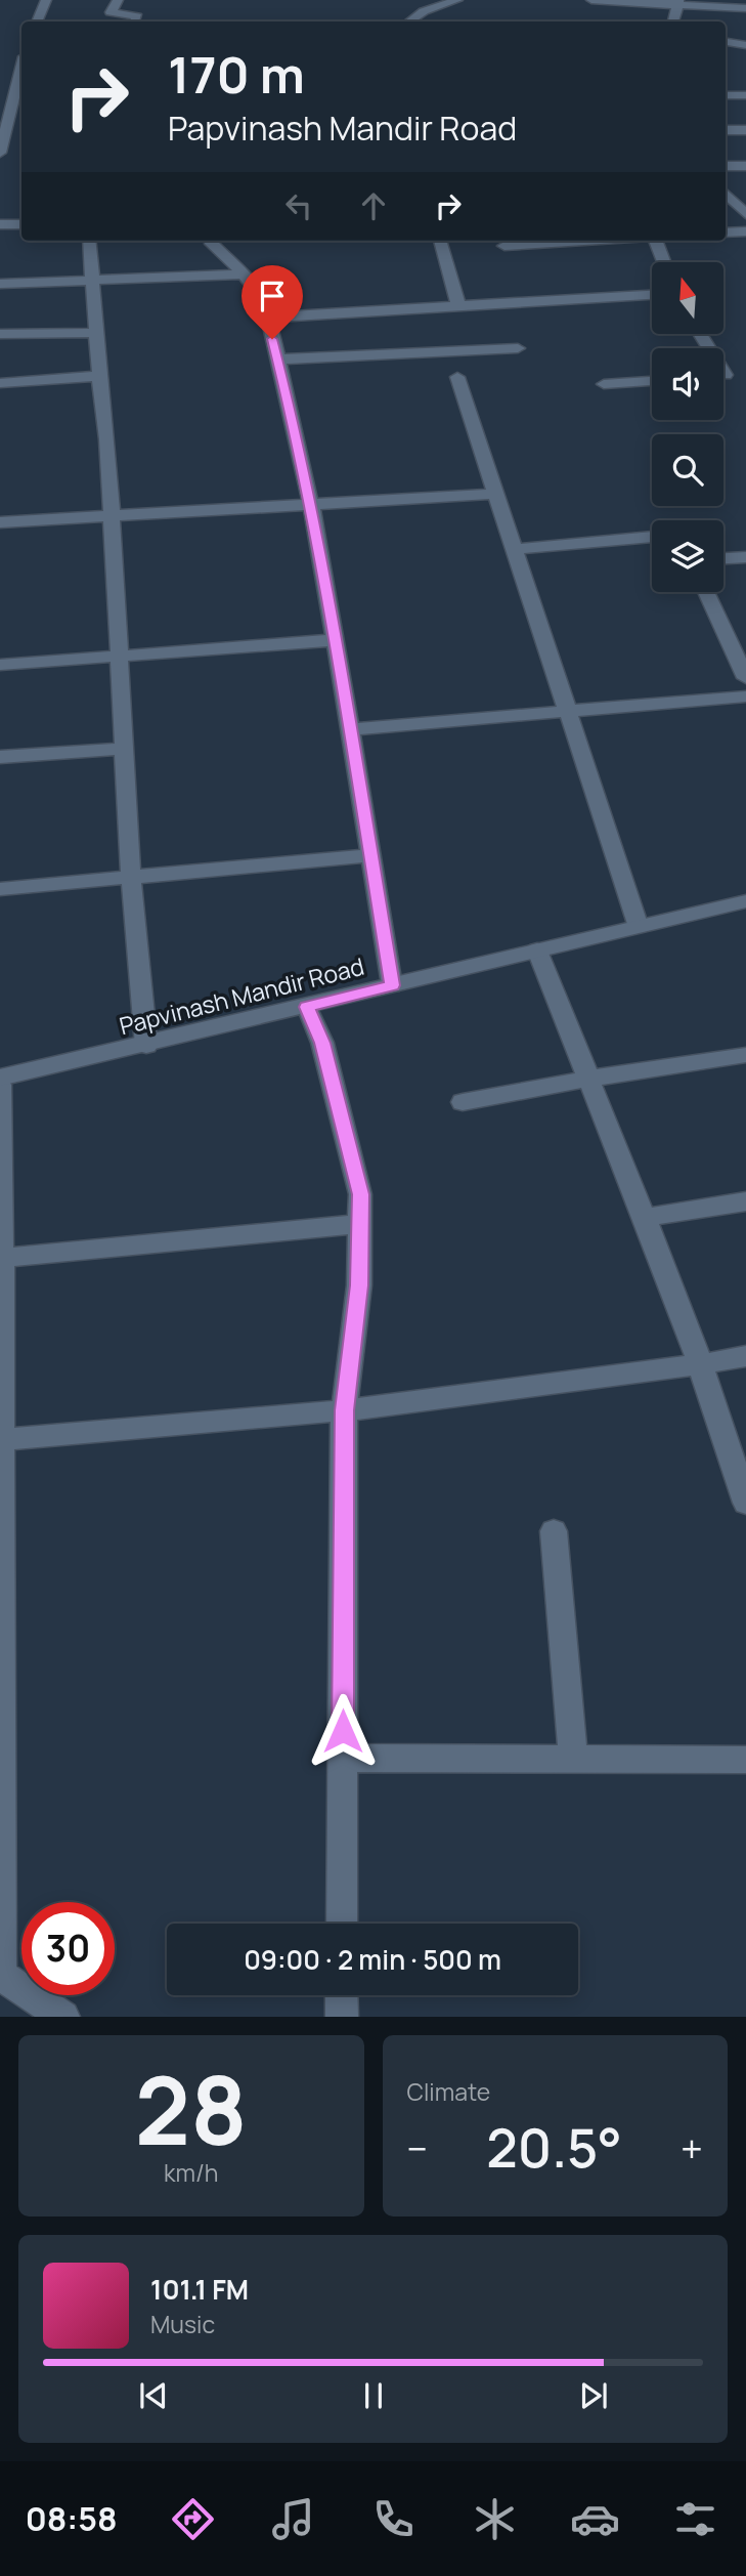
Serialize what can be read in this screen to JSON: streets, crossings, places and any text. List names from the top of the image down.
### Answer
{
  "streets": {
    "street": ["Papvinash Mandir Road"]
  },
  "north": "top",
  "page": {
    "turn": ["170 m", "Papvinash Mandir Road"],
    "limit": "30",
    "trip": "09:00 · 2 min · 500 m",
    "tile": [
      ["28", "km/h"],
      "Climate"
    ],
    "heat": ["−", "20.5°", "+"],
    "song": ["101.1 FM", "Music"],
    "tabs": "08:58"
  }
}
